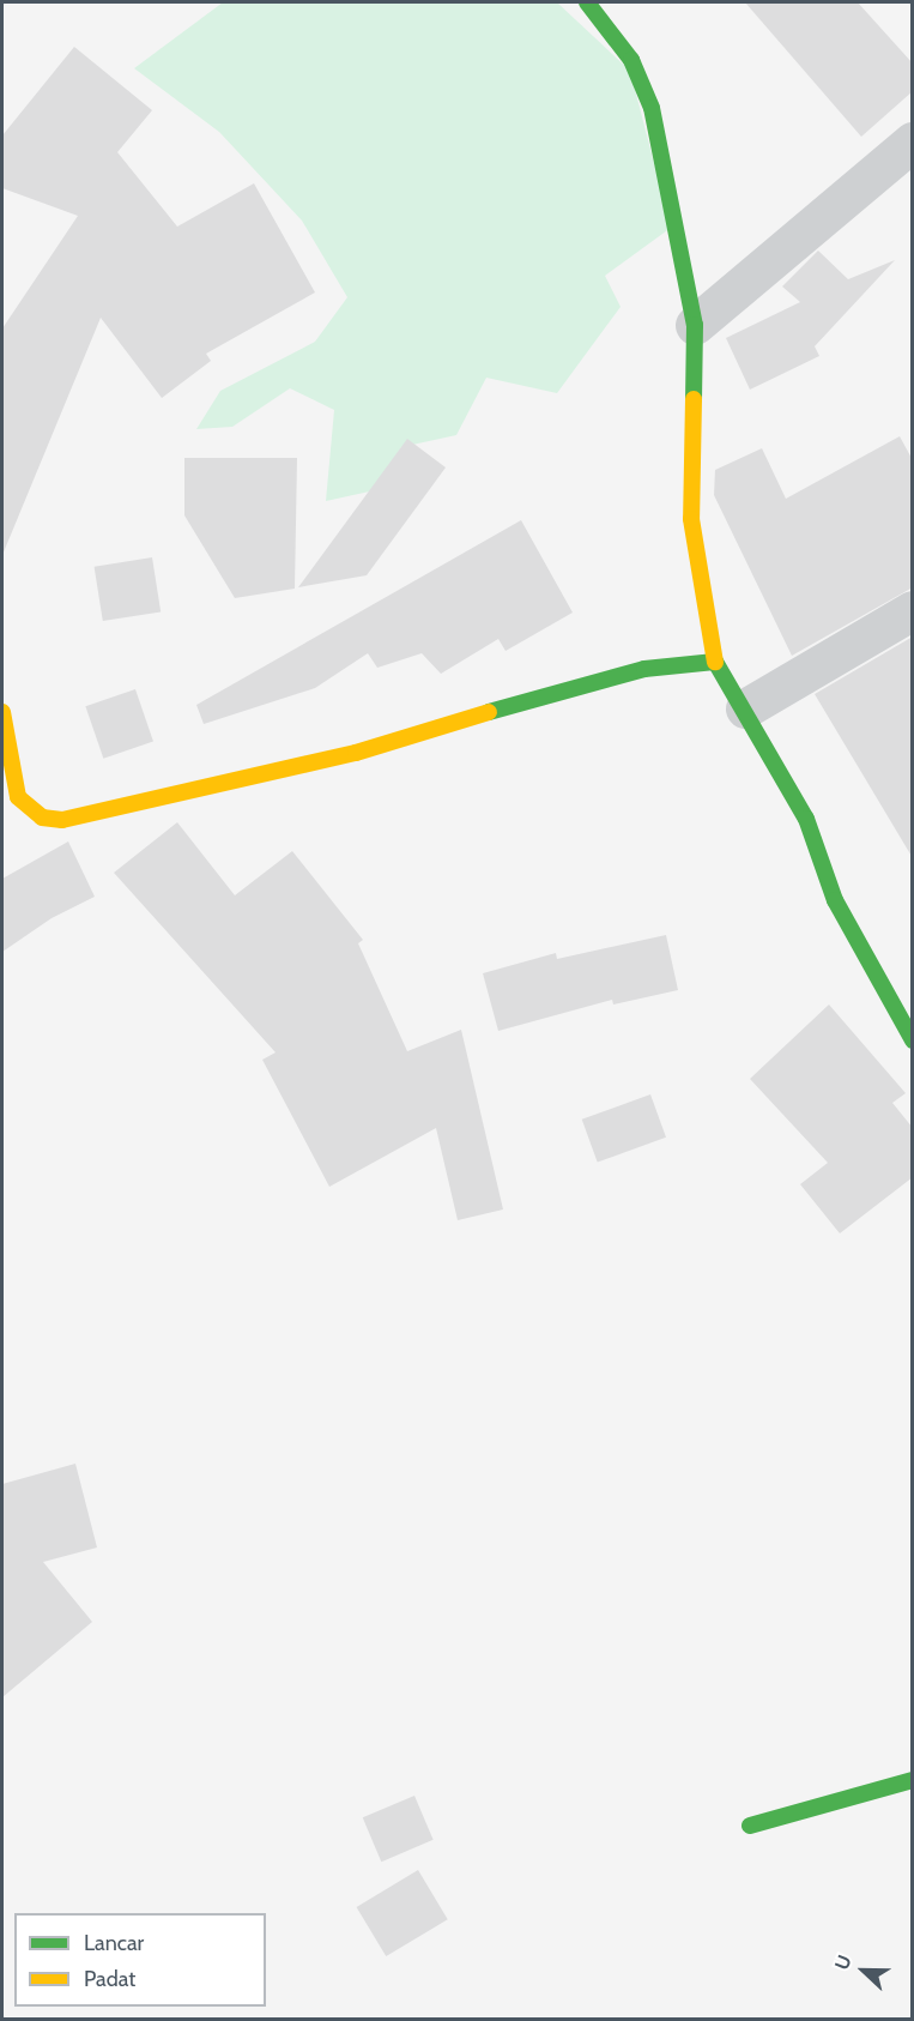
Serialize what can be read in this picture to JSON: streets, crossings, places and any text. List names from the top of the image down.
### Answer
{
  "legend": ["Lancar", "Padat"],
  "north": "left"
}
